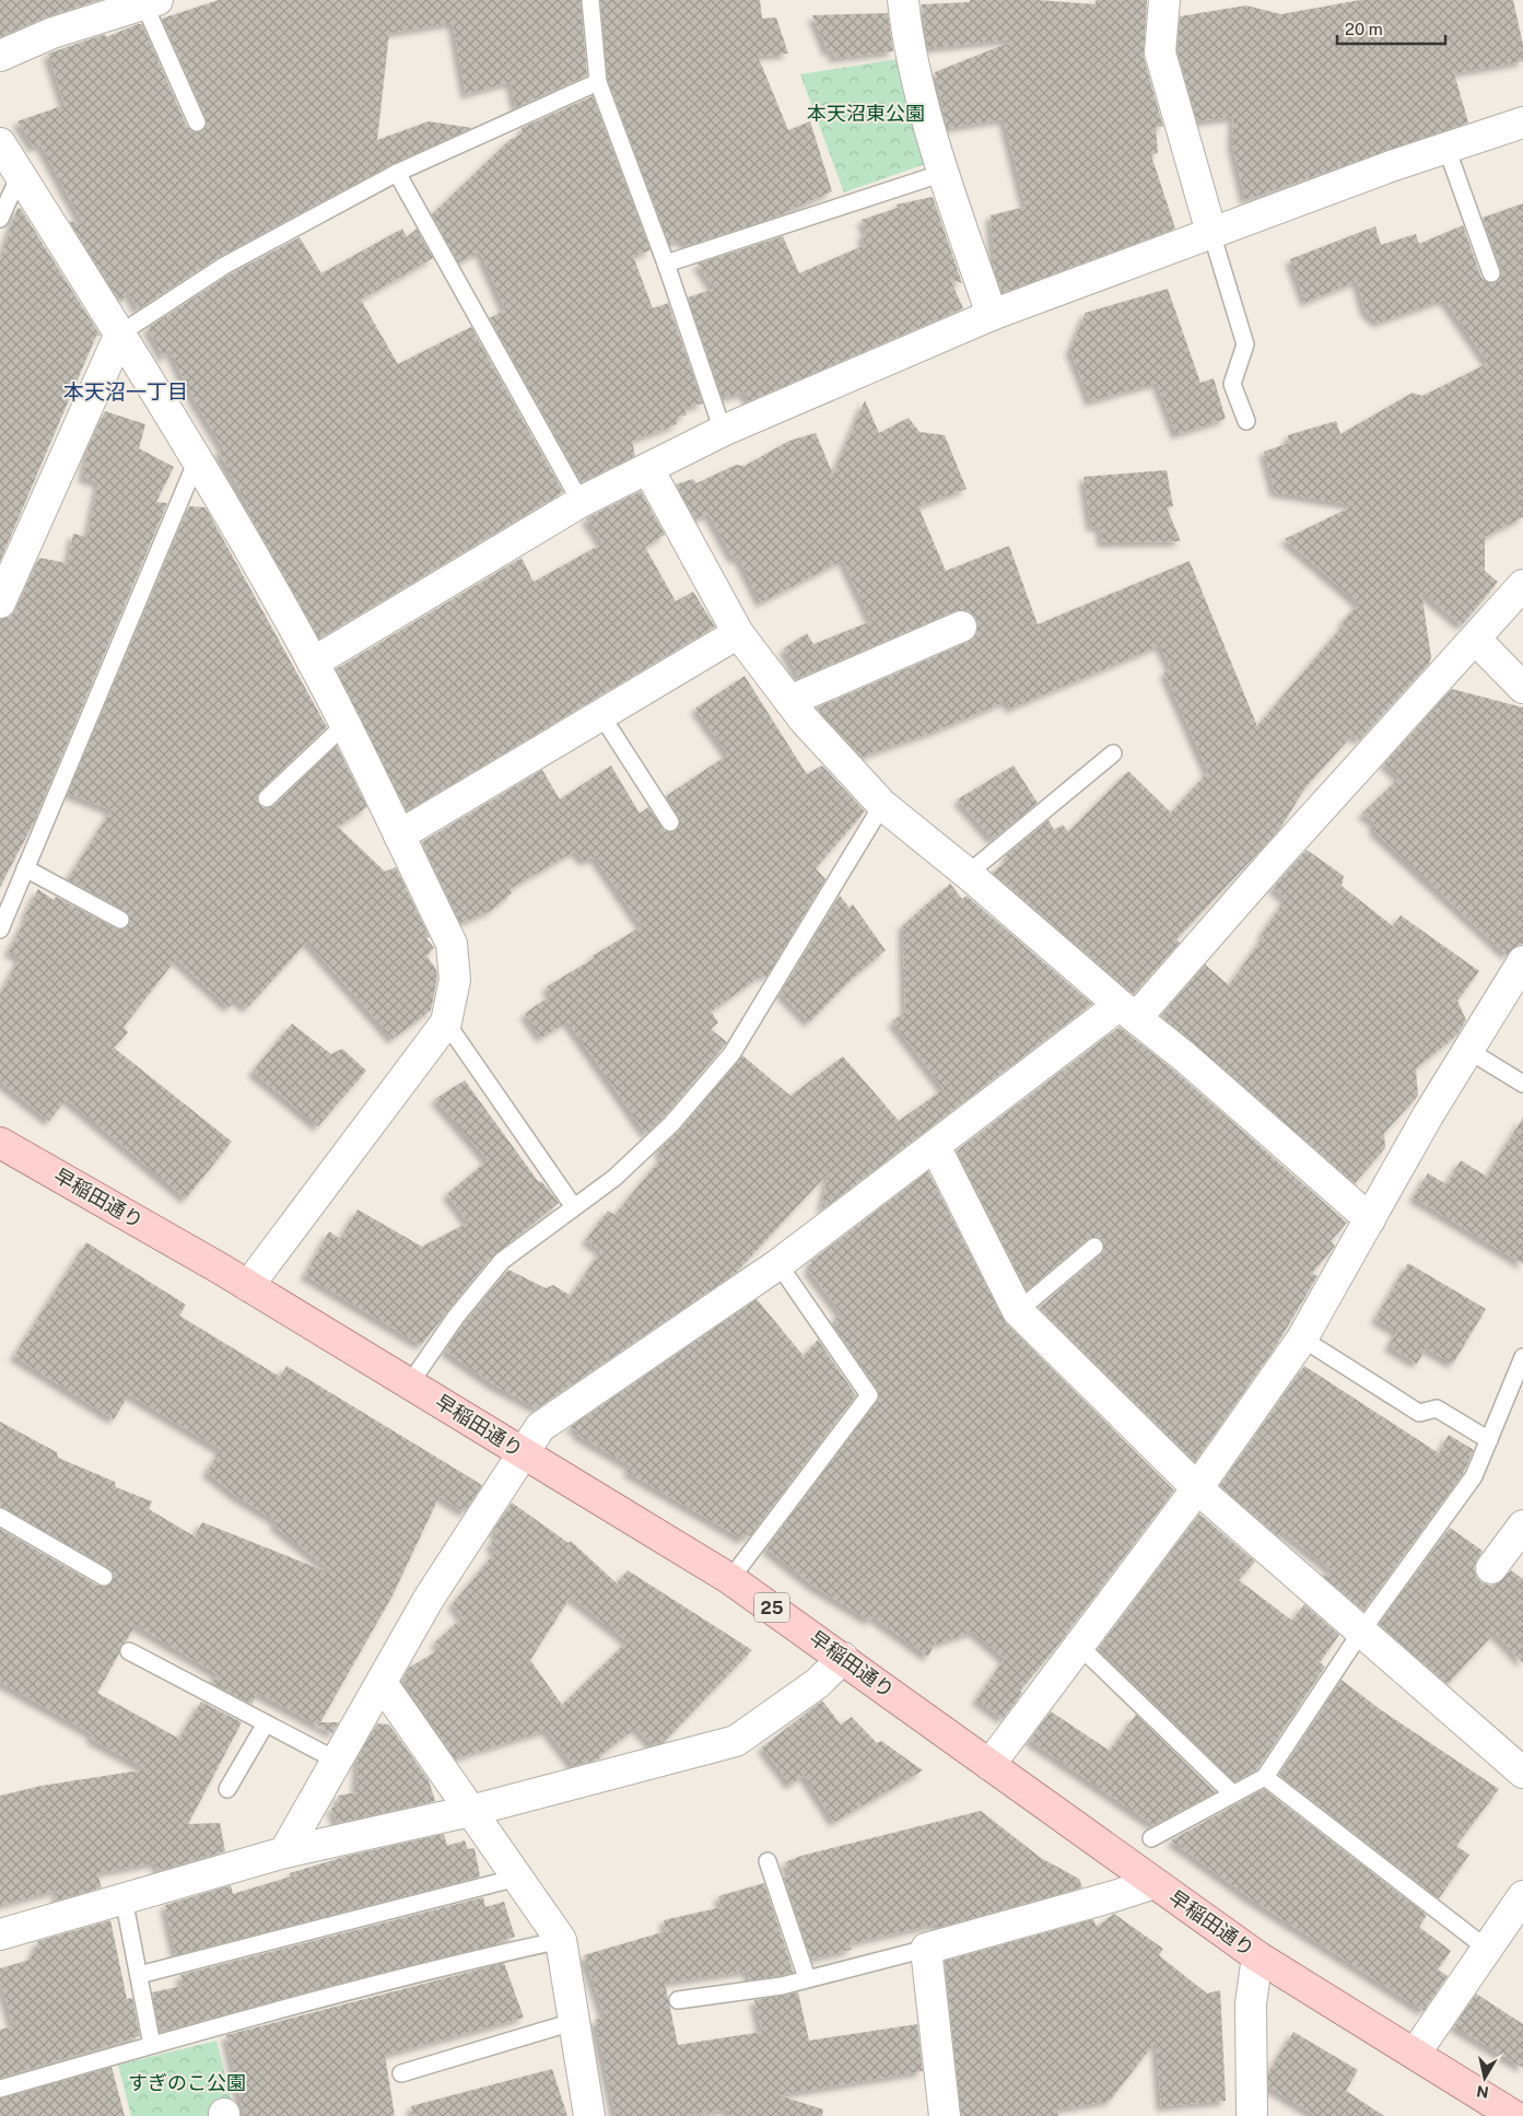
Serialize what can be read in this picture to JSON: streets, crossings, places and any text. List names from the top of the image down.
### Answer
{
  "streets": {
    "main road": ["早稲田通り", "25"]
  },
  "districts": ["本天沼一丁目"],
  "parks": ["本天沼東公園", "すぎのこ公園"],
  "scale_bar": "20 m",
  "north": "bottom"
}
